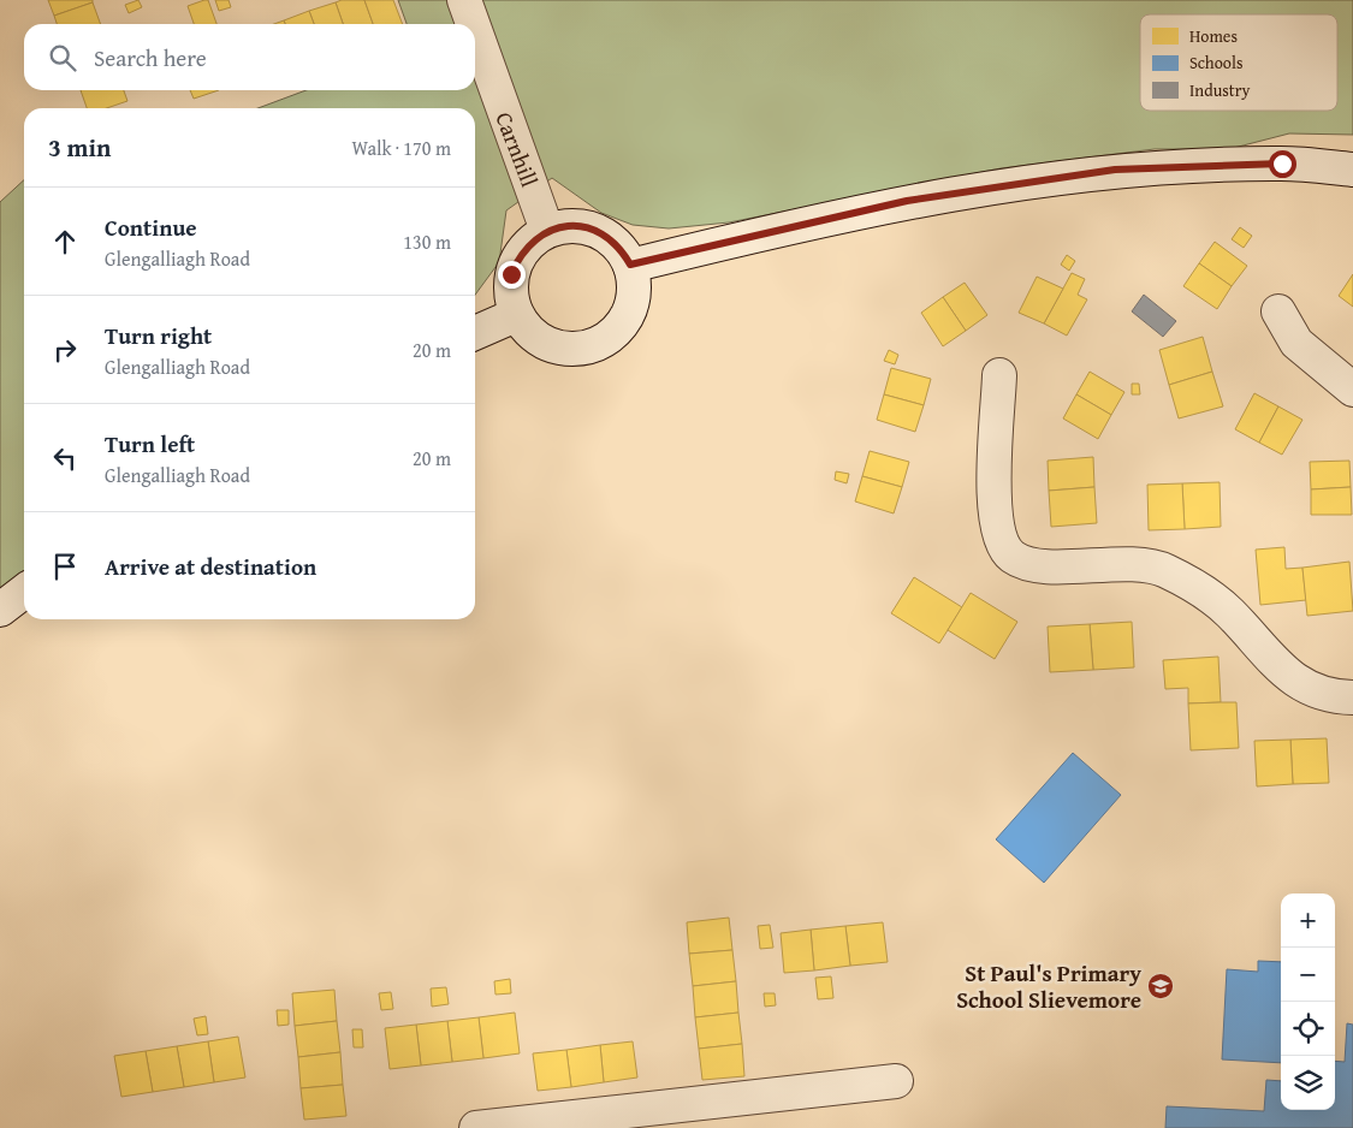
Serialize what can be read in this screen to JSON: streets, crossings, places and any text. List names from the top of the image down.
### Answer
{
  "streets": {
    "street": ["Carnhill"]
  },
  "places": {
    "school or university": ["St Paul's Primary School Slievemore"]
  },
  "legend": ["Homes", "Schools", "Industry"],
  "page": {
    "search": "Search here",
    "heading": ["3 min", "Walk · 170 m"],
    "list": [
      ["Continue", "Glengalliagh Road", "130 m"],
      ["Turn right", "Glengalliagh Road", "20 m"],
      ["Turn left", "Glengalliagh Road", "20 m"],
      "Arrive at destination"
    ],
    "map_buttons": ["+", "−"]
  }
}
